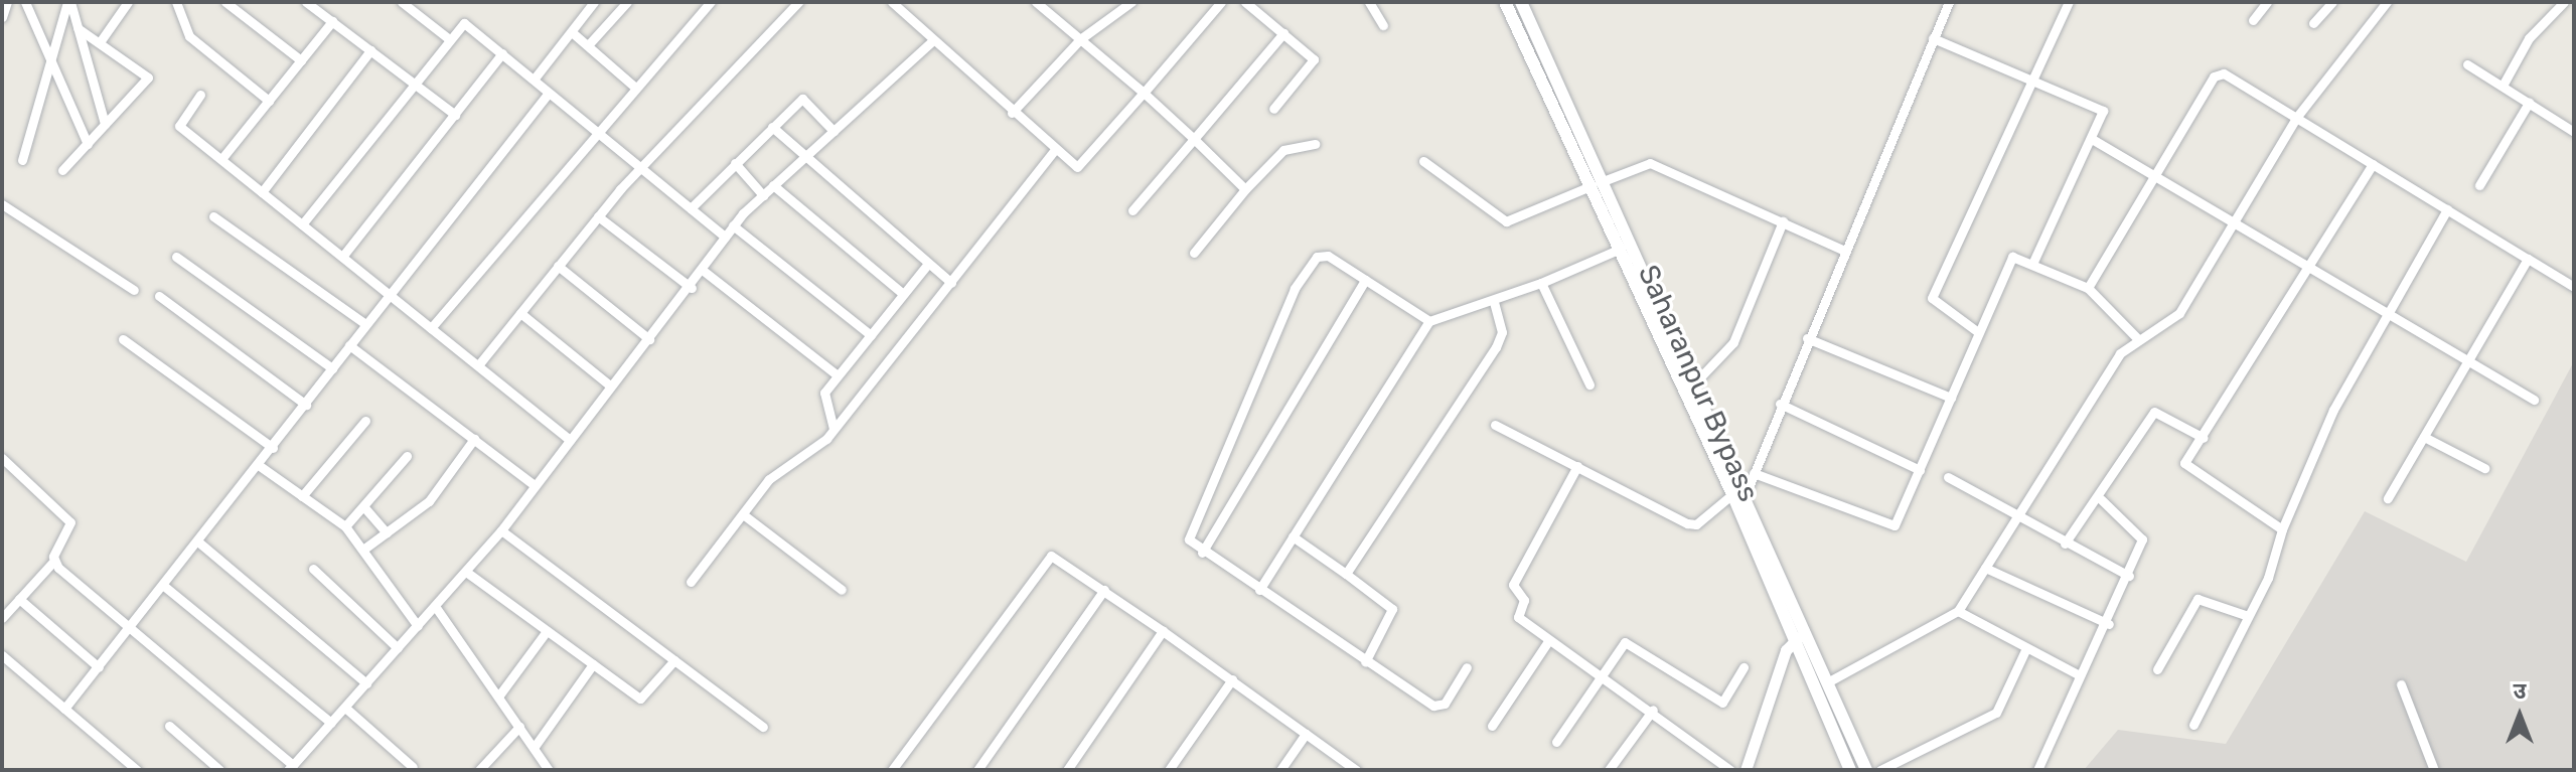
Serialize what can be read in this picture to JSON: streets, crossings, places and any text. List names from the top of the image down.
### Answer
{
  "streets": {
    "main road": ["Saharanpur Bypass"]
  },
  "north": "top"
}
